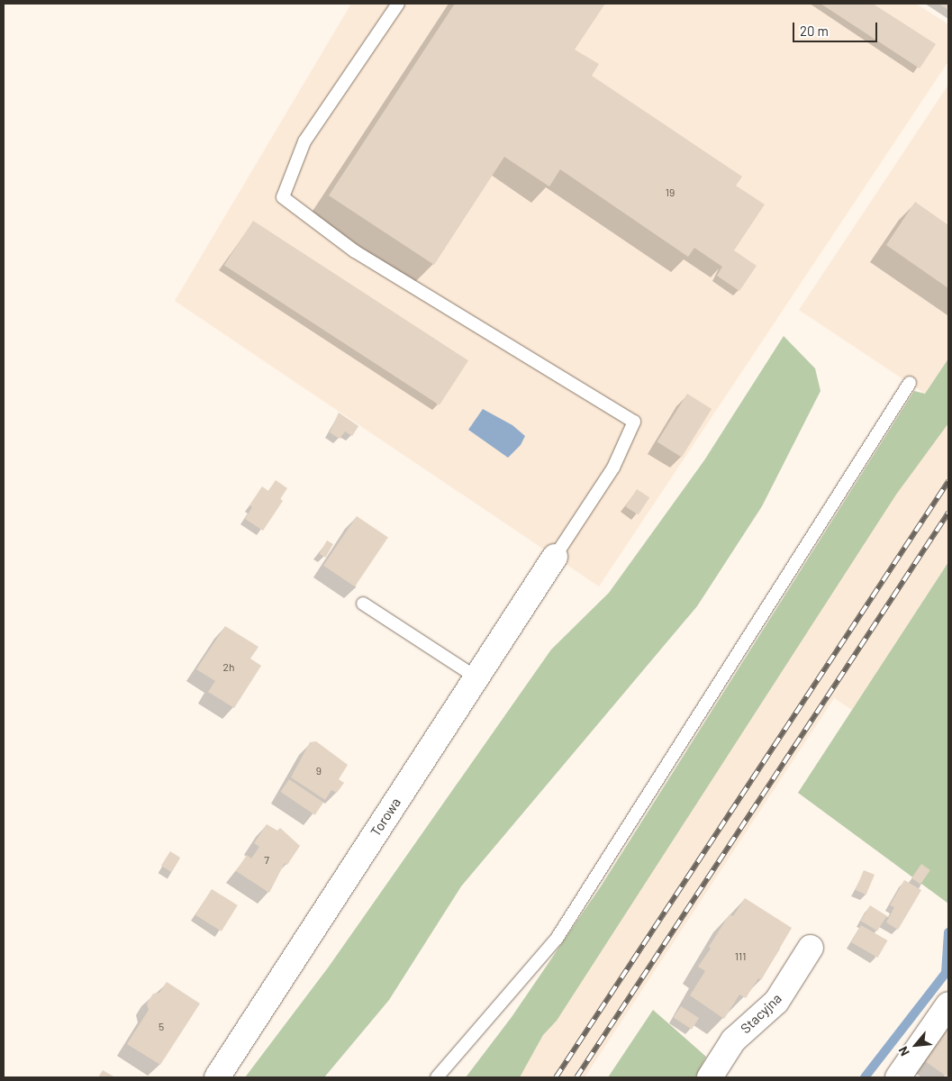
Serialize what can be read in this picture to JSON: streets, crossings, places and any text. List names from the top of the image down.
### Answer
{
  "streets": {
    "street": ["Torowa", "Stacyjna"]
  },
  "house_numbers": [
    "19",
    "2h",
    "9",
    "7",
    "111",
    "5"
  ],
  "scale_bar": "20 m",
  "north": "bottom left"
}
